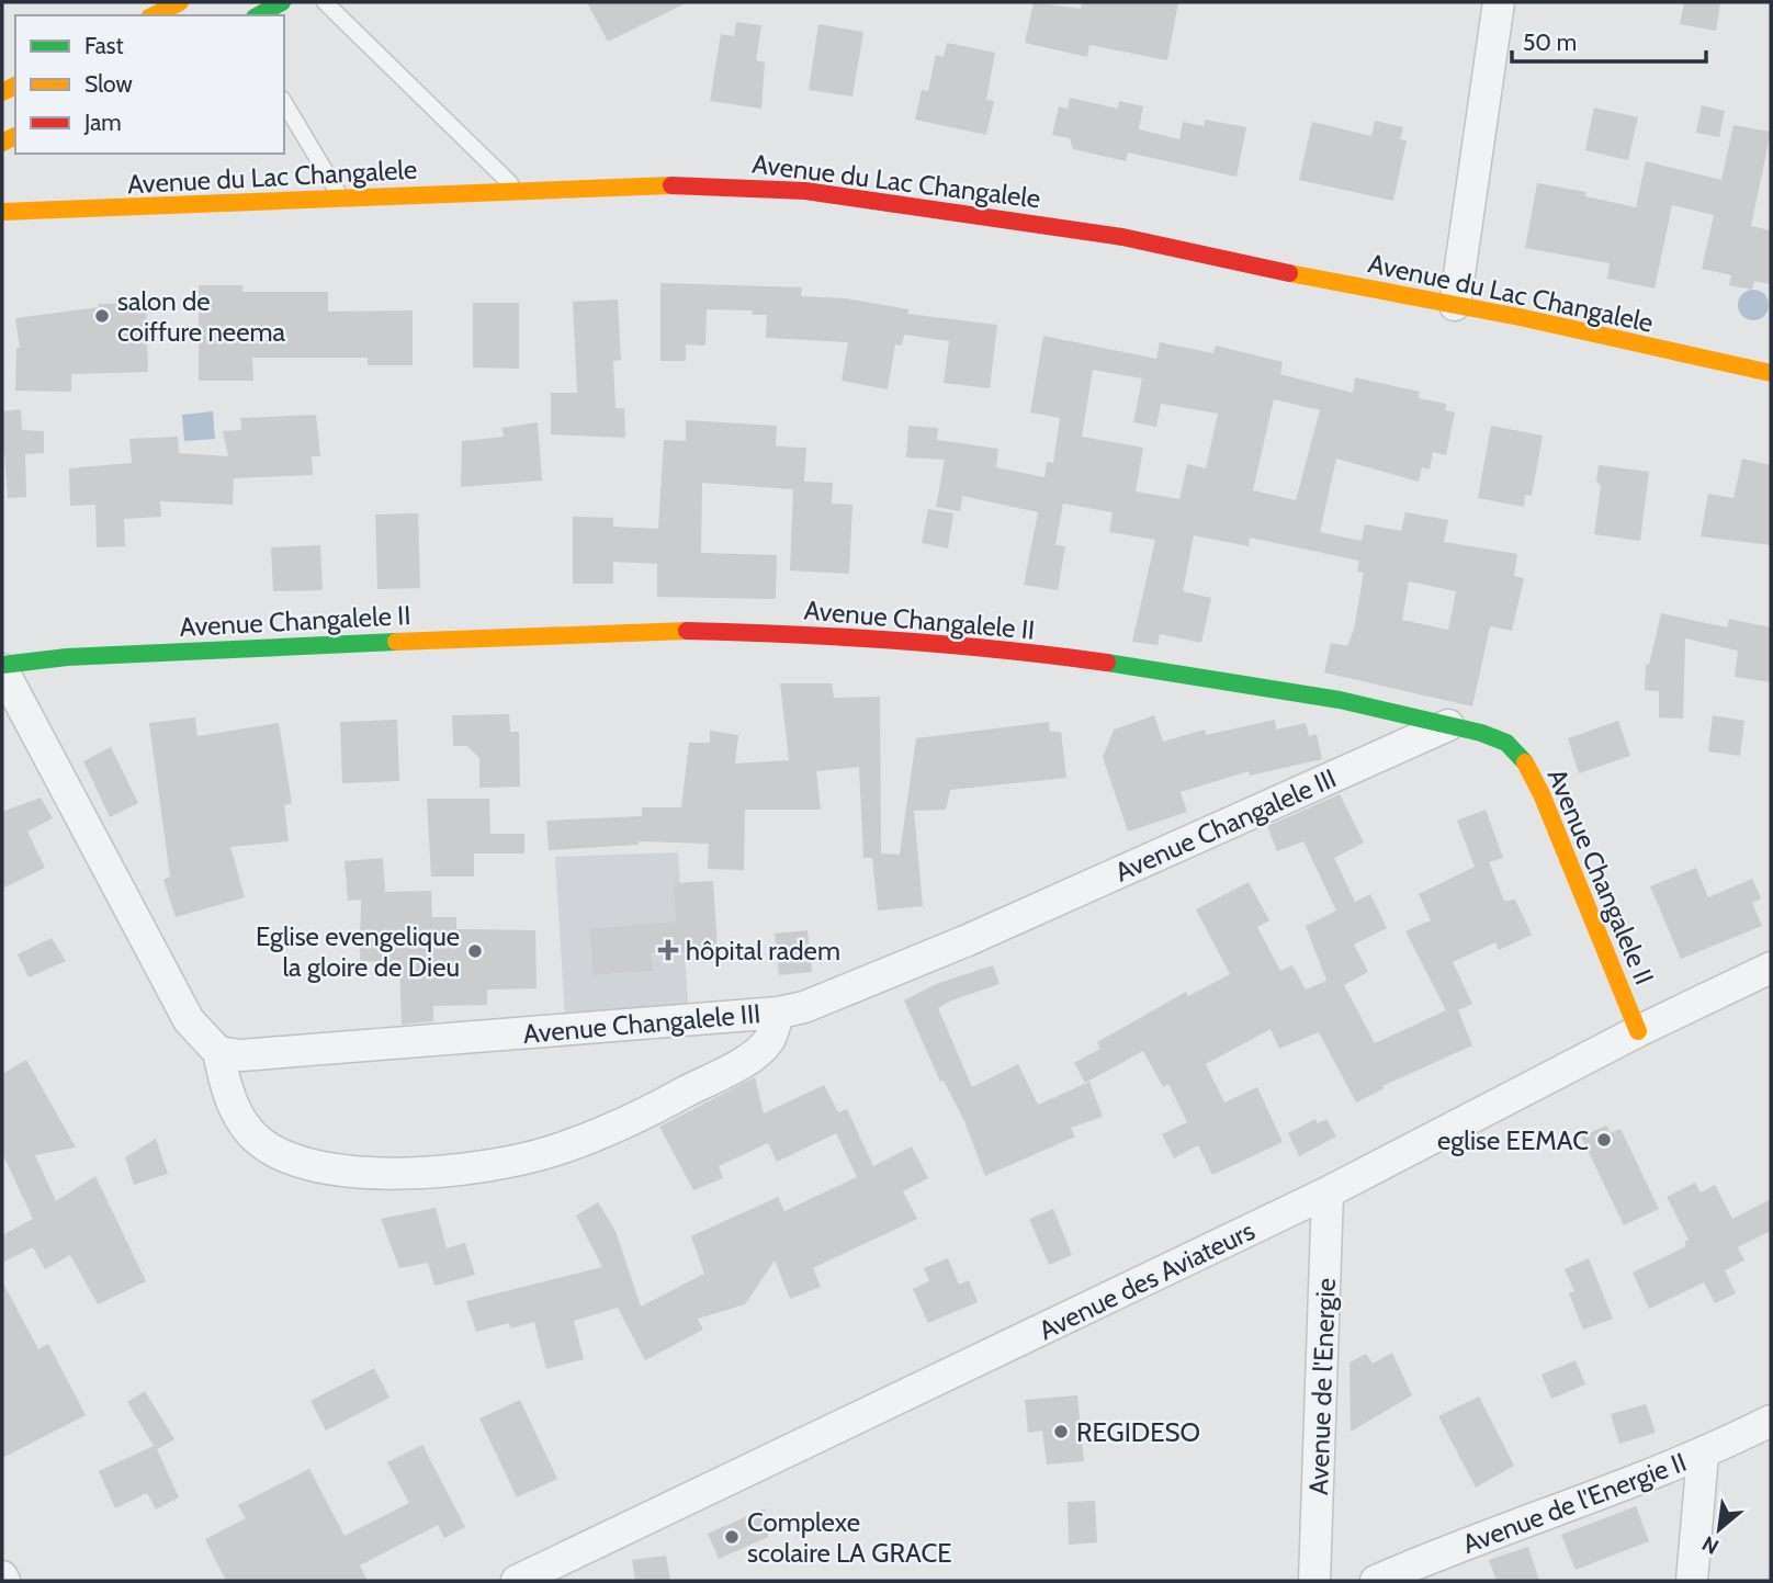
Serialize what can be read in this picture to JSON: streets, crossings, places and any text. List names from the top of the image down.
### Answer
{
  "streets": {
    "main road": ["Avenue du Lac Changalele", "Avenue Changalele II"],
    "street": [
      "Avenue Changalele III",
      "Avenue des Aviateurs",
      "Avenue de l'Energie",
      "Avenue de l'Energie II"
    ]
  },
  "crossings": [
    ["Avenue Changalele II", "Avenue Changalele III"],
    ["Avenue Changalele II", "Avenue des Aviateurs"],
    ["Avenue des Aviateurs", "Avenue de l'Energie"]
  ],
  "places": {
    "other": [
      "salon de coiffure neema",
      "Eglise evengelique la gloire de Dieu",
      "eglise EEMAC",
      "REGIDESO",
      "Complexe scolaire LA GRACE"
    ],
    "health": ["hôpital radem"]
  },
  "legend": ["Fast", "Slow", "Jam"],
  "scale_bar": "50 m",
  "north": "bottom left"
}
